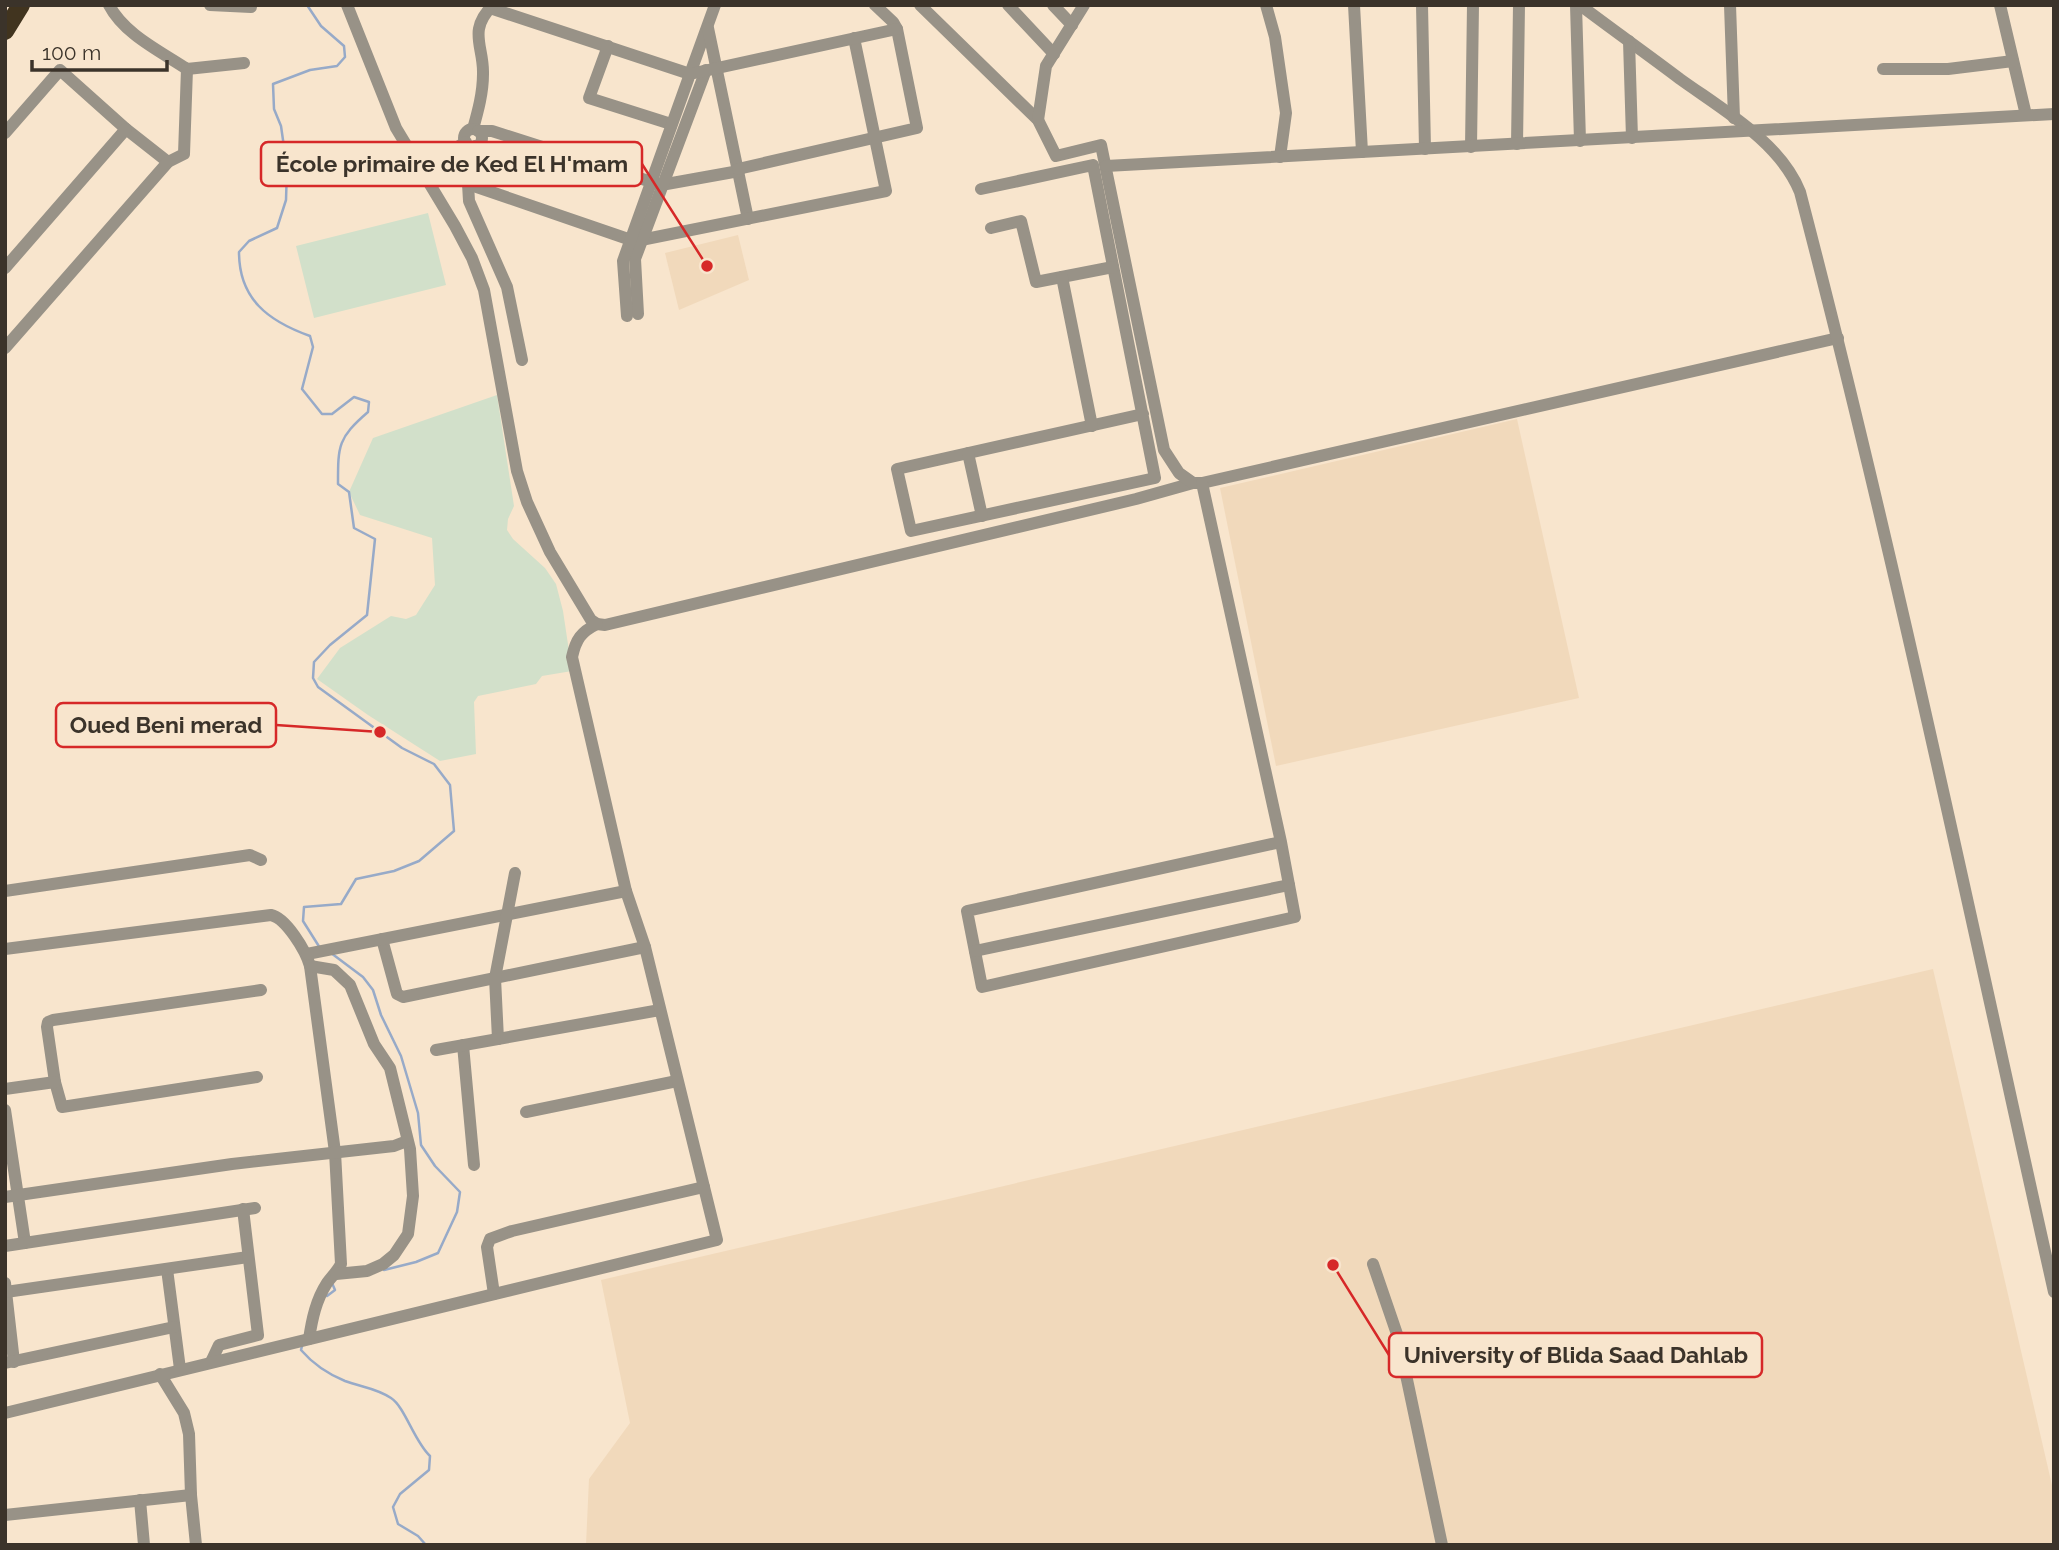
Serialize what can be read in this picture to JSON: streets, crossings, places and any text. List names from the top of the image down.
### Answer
{
  "places": ["École primaire de Ked El H'mam", "Oued Beni merad", "University of Blida Saad Dahlab"],
  "scale_bar": "100 m"
}
